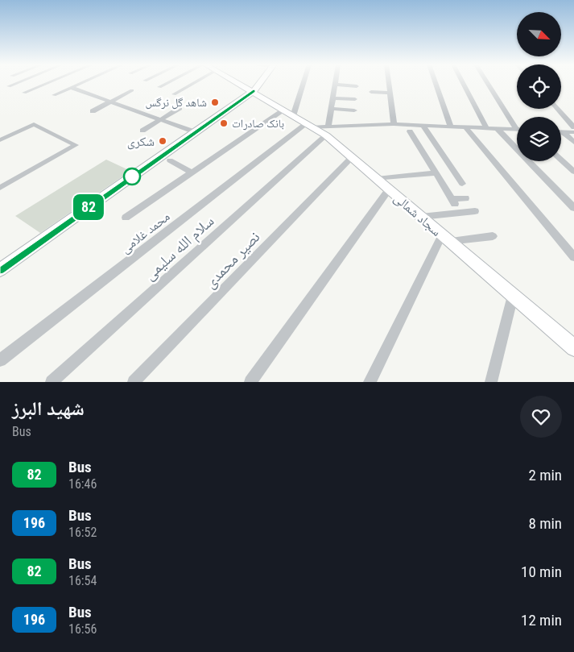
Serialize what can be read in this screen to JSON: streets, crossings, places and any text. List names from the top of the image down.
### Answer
{
  "streets": {
    "main road": ["سجاد شمالی"],
    "street": ["محمد غلامی", "سلام الله سلیمی", "نصیر محمدی"]
  },
  "crossings": [
    ["سجاد شمالی", "محمد غلامی"],
    ["سجاد شمالی", "سلام الله سلیمی"],
    ["سجاد شمالی", "نصیر محمدی"]
  ],
  "places": ["شاهد گل نرگس", "بانک صادرات", "شکری"],
  "lines": ["bus line 82"],
  "north": "bottom right",
  "page": {
    "on_map": "82",
    "heading": ["شهید البرز", "Bus"],
    "list": [
      {
        "mark": "82",
        "name": "Bus",
        "note": "16:46",
        "value": "2 min"
      },
      {
        "mark": "196",
        "name": "Bus",
        "note": "16:52",
        "value": "8 min"
      },
      {
        "mark": "82",
        "name": "Bus",
        "note": "16:54",
        "value": "10 min"
      },
      {
        "mark": "196",
        "name": "Bus",
        "note": "16:56",
        "value": "12 min"
      }
    ]
  }
}
